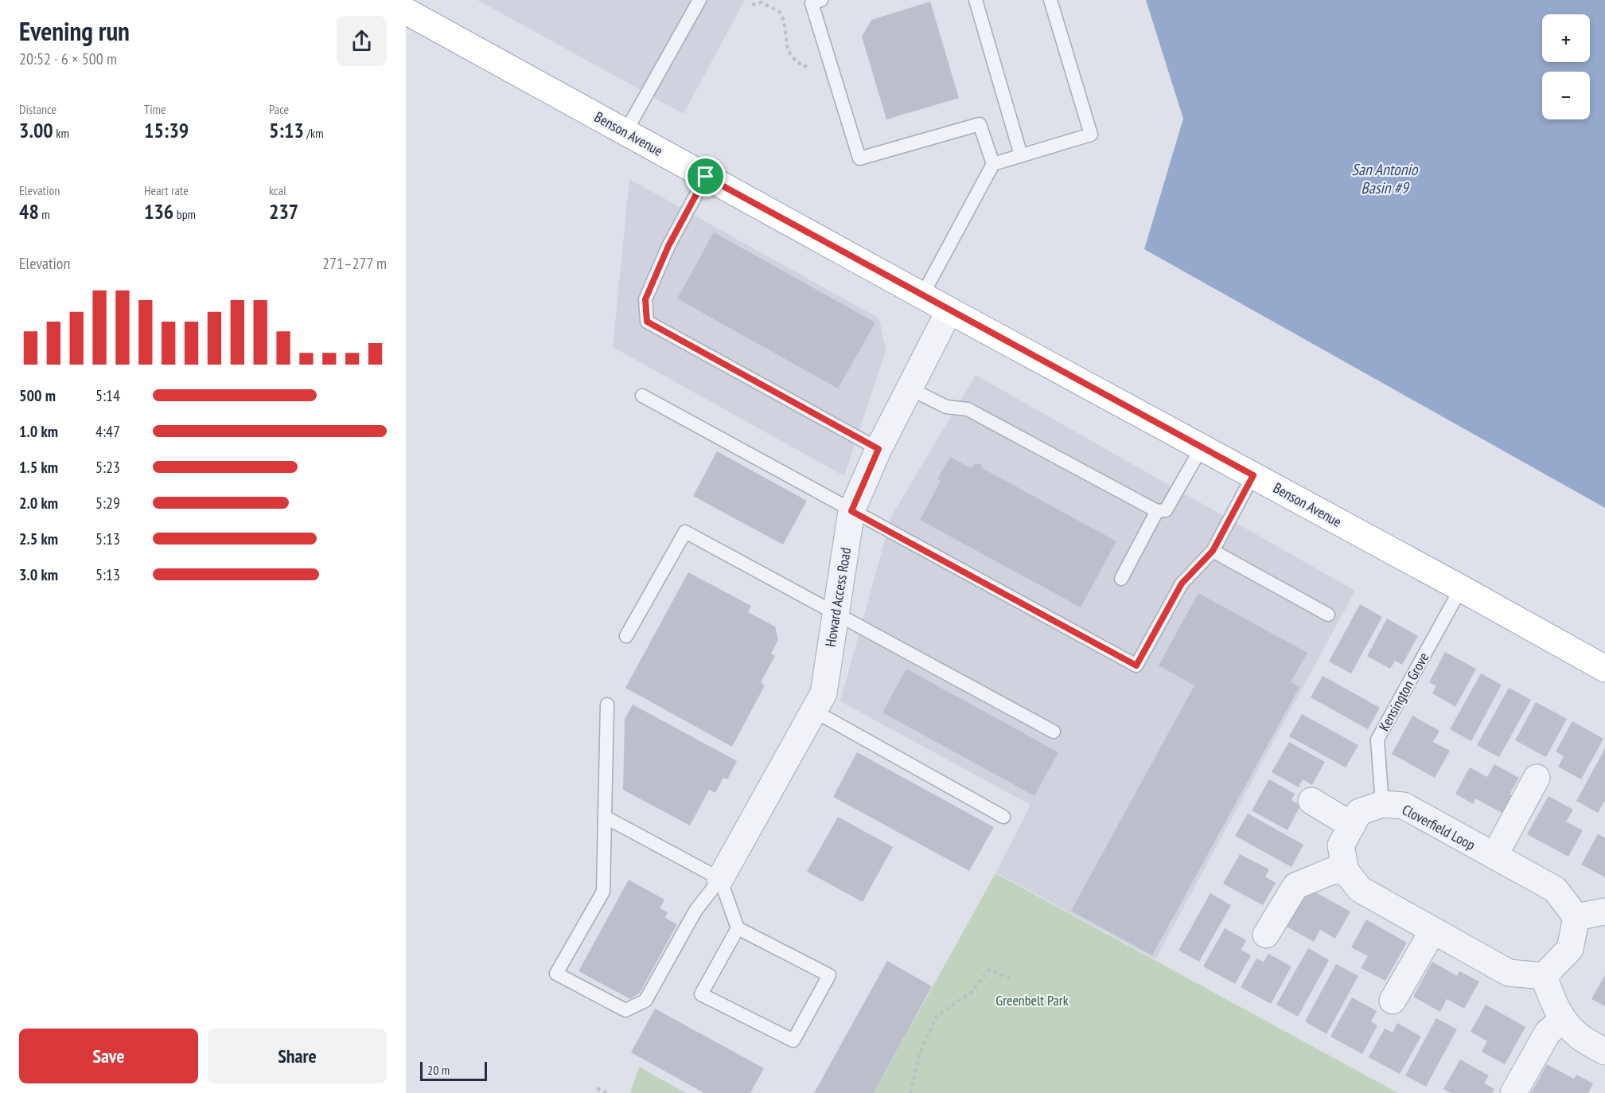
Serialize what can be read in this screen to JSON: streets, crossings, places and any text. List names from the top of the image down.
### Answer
{
  "streets": {
    "main road": ["Benson Avenue"],
    "street": ["Howard Access Road", "Cloverfield Loop"],
    "lane": ["Kensington Grove"]
  },
  "crossings": [
    ["Benson Avenue", "Howard Access Road"],
    ["Benson Avenue", "Kensington Grove"],
    ["Kensington Grove", "Cloverfield Loop"]
  ],
  "water": ["San Antonio Basin #9"],
  "parks": ["Greenbelt Park"],
  "scale_bar": "20 m",
  "page": {
    "heading": ["Evening run", "20:52 · 6 × 500 m"],
    "map_buttons": ["+", "−"],
    "stats": [
      ["Distance", "3.00 km"],
      ["Time", "15:39"],
      ["Pace", "5:13 /km"],
      ["Elevation", "48 m"],
      ["Heart rate", "136 bpm"],
      ["kcal", "237"]
    ],
    "chart": ["Elevation", "271–277 m"],
    "list": [
      {
        "name": "500 m",
        "note": "5:14"
      },
      {
        "name": "1.0 km",
        "note": "4:47"
      },
      {
        "name": "1.5 km",
        "note": "5:23"
      },
      {
        "name": "2.0 km",
        "note": "5:29"
      },
      {
        "name": "2.5 km",
        "note": "5:13"
      },
      {
        "name": "3.0 km",
        "note": "5:13"
      }
    ],
    "buttons": ["Save", "Share"],
    "scale": "20 m"
  }
}
